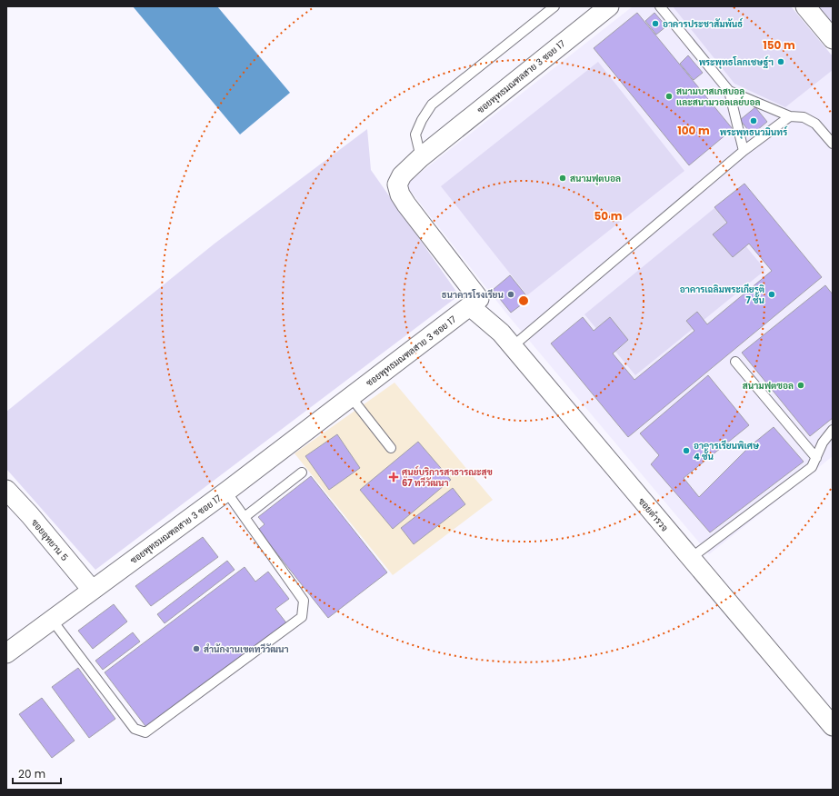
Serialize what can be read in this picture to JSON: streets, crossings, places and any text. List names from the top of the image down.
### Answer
{
  "streets": {
    "street": ["ซอยพุทธมณฑลสาย 3 ซอย 17", "ซอยตำรวจ", "ซอยอุทยาน 5"]
  },
  "crossings": [
    ["ซอยพุทธมณฑลสาย 3 ซอย 17", "ซอยตำรวจ"],
    ["ซอยพุทธมณฑลสาย 3 ซอย 17", "ซอยอุทยาน 5"]
  ],
  "places": {
    "other": [
      "อาคารประชาสัมพันธ์",
      "พระพุทธโลกเชษฐ์ฯ",
      "สนามบาสเกสบอล และสนามวอลเลย์บอล",
      "พระพุทธนวมินทร์",
      "สนามฟุตบอล",
      "ธนาคารโรงเรียน",
      "อาคารเฉลิมพระเกียรติ 7 ชั้น",
      "สนามฟุตซอล",
      "อาคารเรียนพิเศษ 4 ชั้น",
      "สำนักงานเขตทวีวัฒนา"
    ],
    "health": ["ศูนย์บริการสาธารณะสุข 67 ทวีวัฒนา"]
  },
  "scale_bar": "20 m",
  "rings": ["150 m", "100 m", "50 m"]
}
